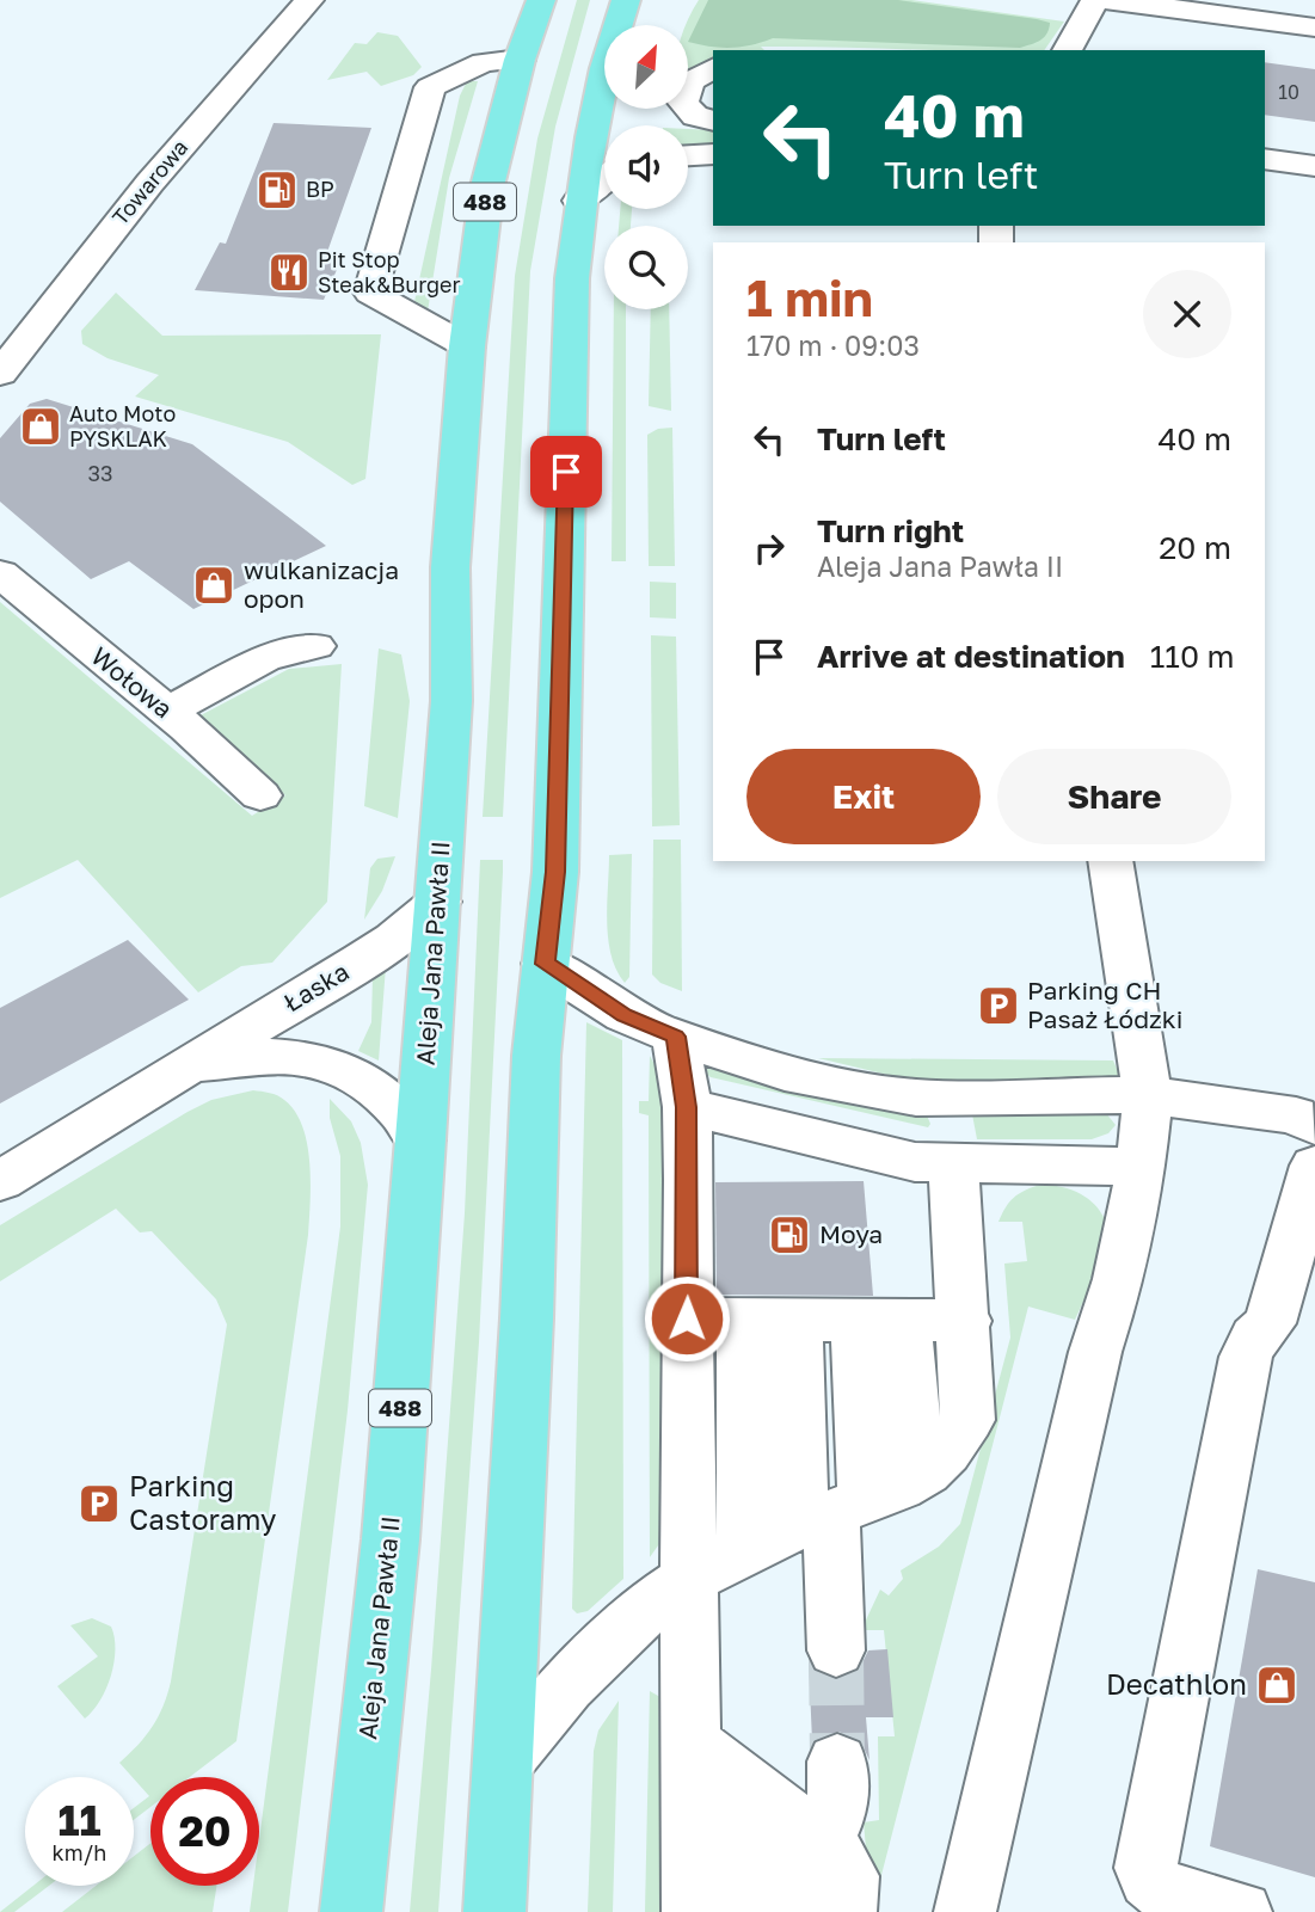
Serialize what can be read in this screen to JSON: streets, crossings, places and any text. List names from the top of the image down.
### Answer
{
  "streets": {
    "main road": ["488", "Aleja Jana Pawła II"],
    "street": ["Towarowa", "Wołowa", "Łaska"]
  },
  "crossings": [
    ["Aleja Jana Pawła II", "Łaska"]
  ],
  "places": {
    "fuel station": ["BP", "Moya"],
    "restaurant": ["Pit Stop Steak&Burger"],
    "shop": ["Auto Moto PYSKLAK", "wulkanizacja opon", "Decathlon"],
    "parking": ["Parking CH Pasaż Łódzki", "Parking Castoramy"]
  },
  "house_numbers": ["10", "33"],
  "north": "top right",
  "page": {
    "turn": ["40 m", "Turn left"],
    "heading": ["1 min", "170 m · 09:03"],
    "list": [
      {
        "name": "Turn left",
        "value": "40 m"
      },
      {
        "name": "Turn right",
        "note": "Aleja Jana Pawła II",
        "value": "20 m"
      },
      {
        "name": "Arrive at destination",
        "value": "110 m"
      }
    ],
    "buttons": ["Exit", "Share"],
    "speed": "11 km/h",
    "limit": "20"
  }
}
